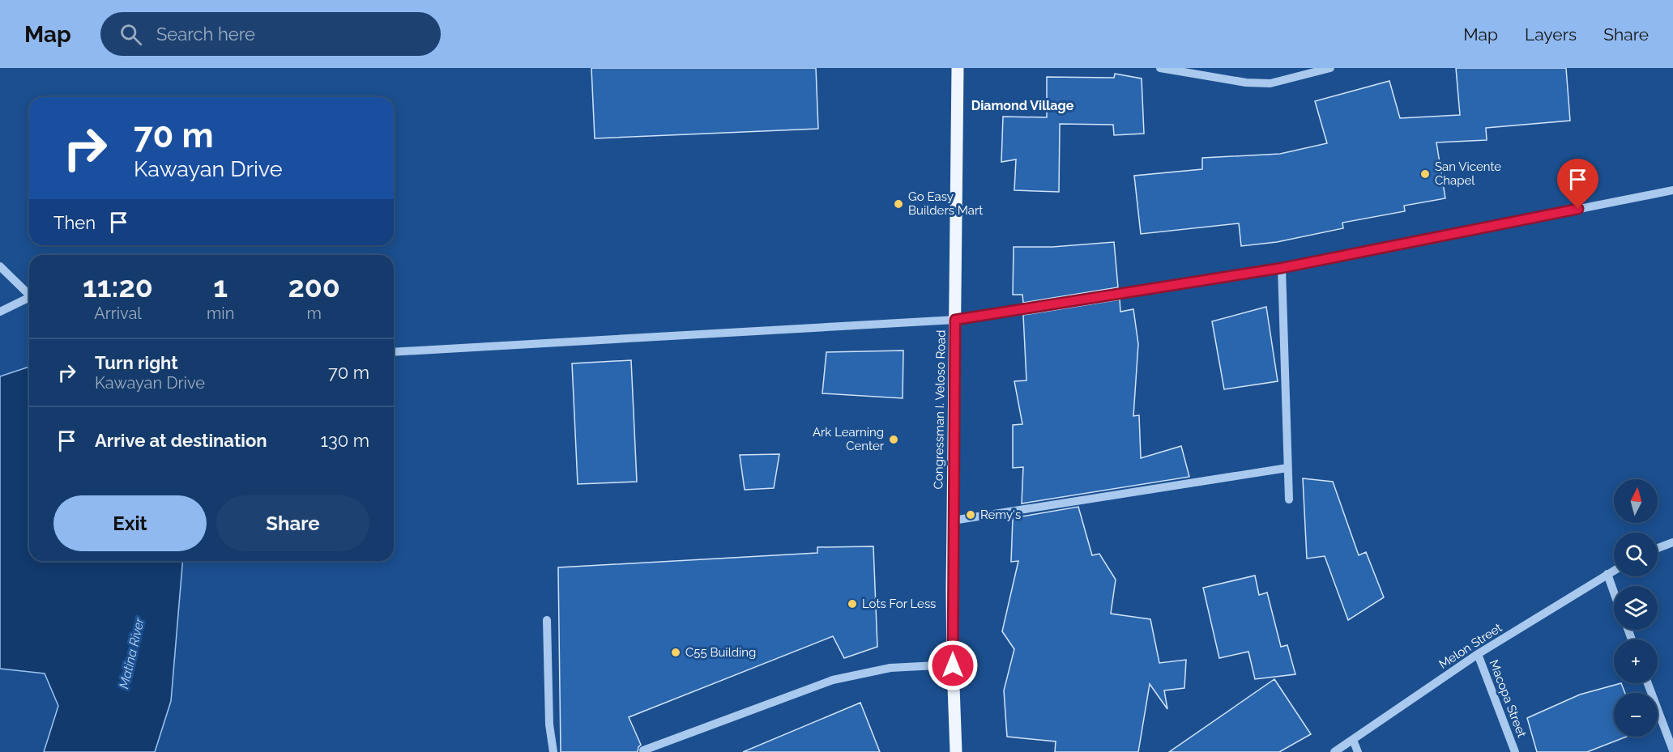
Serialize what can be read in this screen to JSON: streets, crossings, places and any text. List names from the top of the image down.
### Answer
{
  "streets": {
    "main road": ["Congressman I. Veloso Road"],
    "street": ["Melon Street", "Macopa Street"]
  },
  "crossings": [
    ["Melon Street", "Macopa Street"]
  ],
  "districts": ["Diamond Village"],
  "water": ["Matina River"],
  "places": [
    "San Vicente Chapel",
    "Go Easy Builders Mart",
    "Ark Learning Center",
    "Remy's",
    "Lots For Less",
    "C55 Building"
  ],
  "north": "top",
  "page": {
    "header": "Map",
    "search": "Search here",
    "nav": ["Map", "Layers", "Share"],
    "turn": ["70 m", "Kawayan Drive"],
    "then": "Then",
    "eta": [
      "11:20",
      "Arrival",
      "1",
      "min",
      "200",
      "m"
    ],
    "list": [
      {
        "name": "Turn right",
        "note": "Kawayan Drive",
        "value": "70 m"
      },
      {
        "name": "Arrive at destination",
        "value": "130 m"
      }
    ],
    "map_buttons": ["+", "−"],
    "buttons": ["Exit", "Share"]
  }
}
